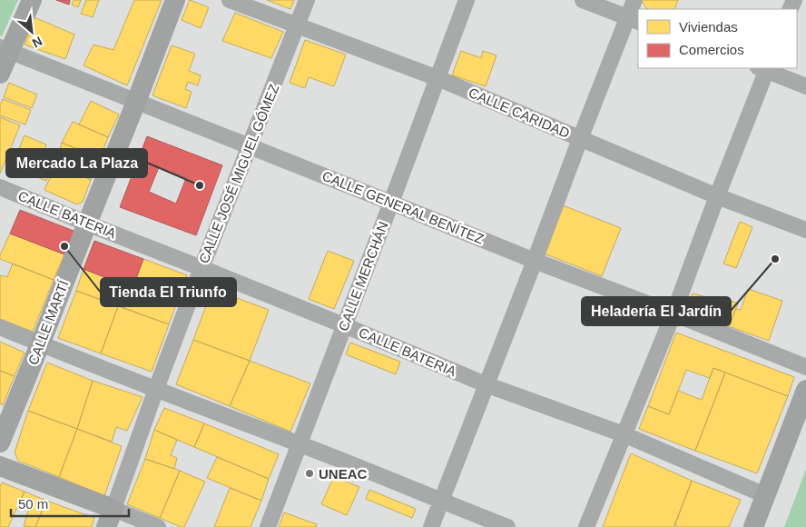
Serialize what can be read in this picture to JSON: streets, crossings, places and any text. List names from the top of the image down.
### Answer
{
  "streets": {
    "main road": ["CALLE MARTÍ"],
    "street": [
      "CALLE CARIDAD",
      "CALLE JOSÉ MIGUEL GÓMEZ",
      "CALLE GENERAL BENÍTEZ",
      "CALLE BATERIA",
      "CALLE MERCHÁN"
    ]
  },
  "crossings": [
    ["CALLE CARIDAD", "CALLE JOSÉ MIGUEL GÓMEZ"],
    ["CALLE CARIDAD", "CALLE MERCHÁN"],
    ["CALLE JOSÉ MIGUEL GÓMEZ", "CALLE GENERAL BENÍTEZ"],
    ["CALLE JOSÉ MIGUEL GÓMEZ", "CALLE BATERIA"],
    ["CALLE GENERAL BENÍTEZ", "CALLE MERCHÁN"],
    ["CALLE GENERAL BENÍTEZ", "CALLE MARTÍ"],
    ["CALLE BATERIA", "CALLE MERCHÁN"],
    ["CALLE BATERIA", "CALLE MARTÍ"]
  ],
  "places": [
    "Mercado La Plaza",
    "Tienda El Triunfo",
    "Heladería El Jardín",
    "UNEAC"
  ],
  "legend": ["Viviendas", "Comercios"],
  "scale_bar": "50 m",
  "north": "bottom right"
}
